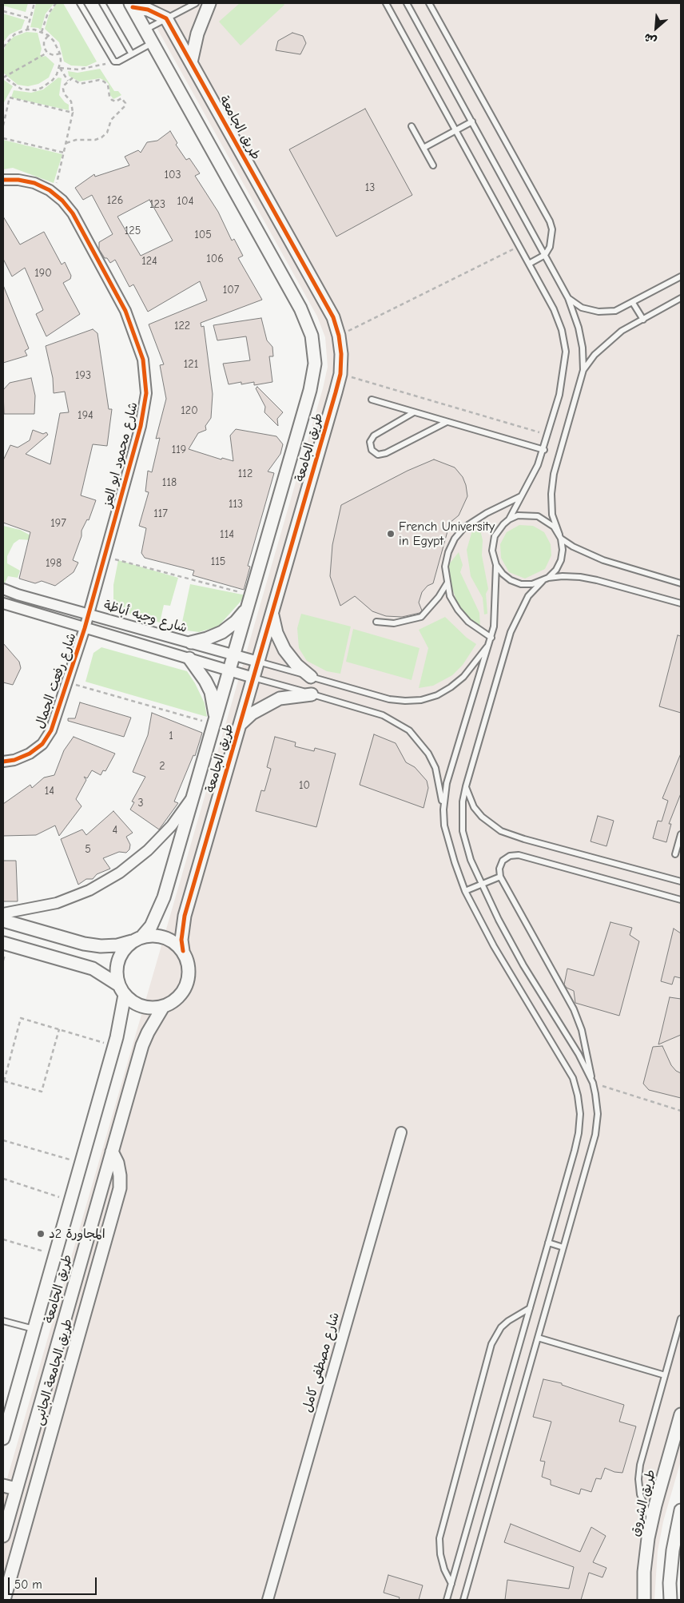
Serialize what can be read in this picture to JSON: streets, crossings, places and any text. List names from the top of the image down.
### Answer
{
  "streets": {
    "street": [
      "طريق الجامعة",
      "شارع محمود ابو العز",
      "شارع وجيه أباظة",
      "شارع رفعت الجمال",
      "شارع مصطفى كامل",
      "طريق الجامعة الجانبى",
      "طريق الشروق"
    ]
  },
  "crossings": [
    ["طريق الجامعة", "شارع وجيه أباظة"],
    ["طريق الجامعة", "طريق الجامعة الجانبى"],
    ["شارع محمود ابو العز", "شارع وجيه أباظة"],
    ["شارع محمود ابو العز", "شارع رفعت الجمال"]
  ],
  "places": ["French University in Egypt", "المجاورة 2د"],
  "house_numbers": [
    "103",
    "13",
    "126",
    "104",
    "123",
    "125",
    "105",
    "106",
    "124",
    "190",
    "107",
    "122",
    "121",
    "193",
    "120",
    "194",
    "119",
    "112",
    "118",
    "113",
    "117",
    "197",
    "114",
    "115",
    "198",
    "1",
    "2",
    "10",
    "14",
    "3",
    "4",
    "5"
  ],
  "scale_bar": "50 m",
  "north": "bottom left"
}
